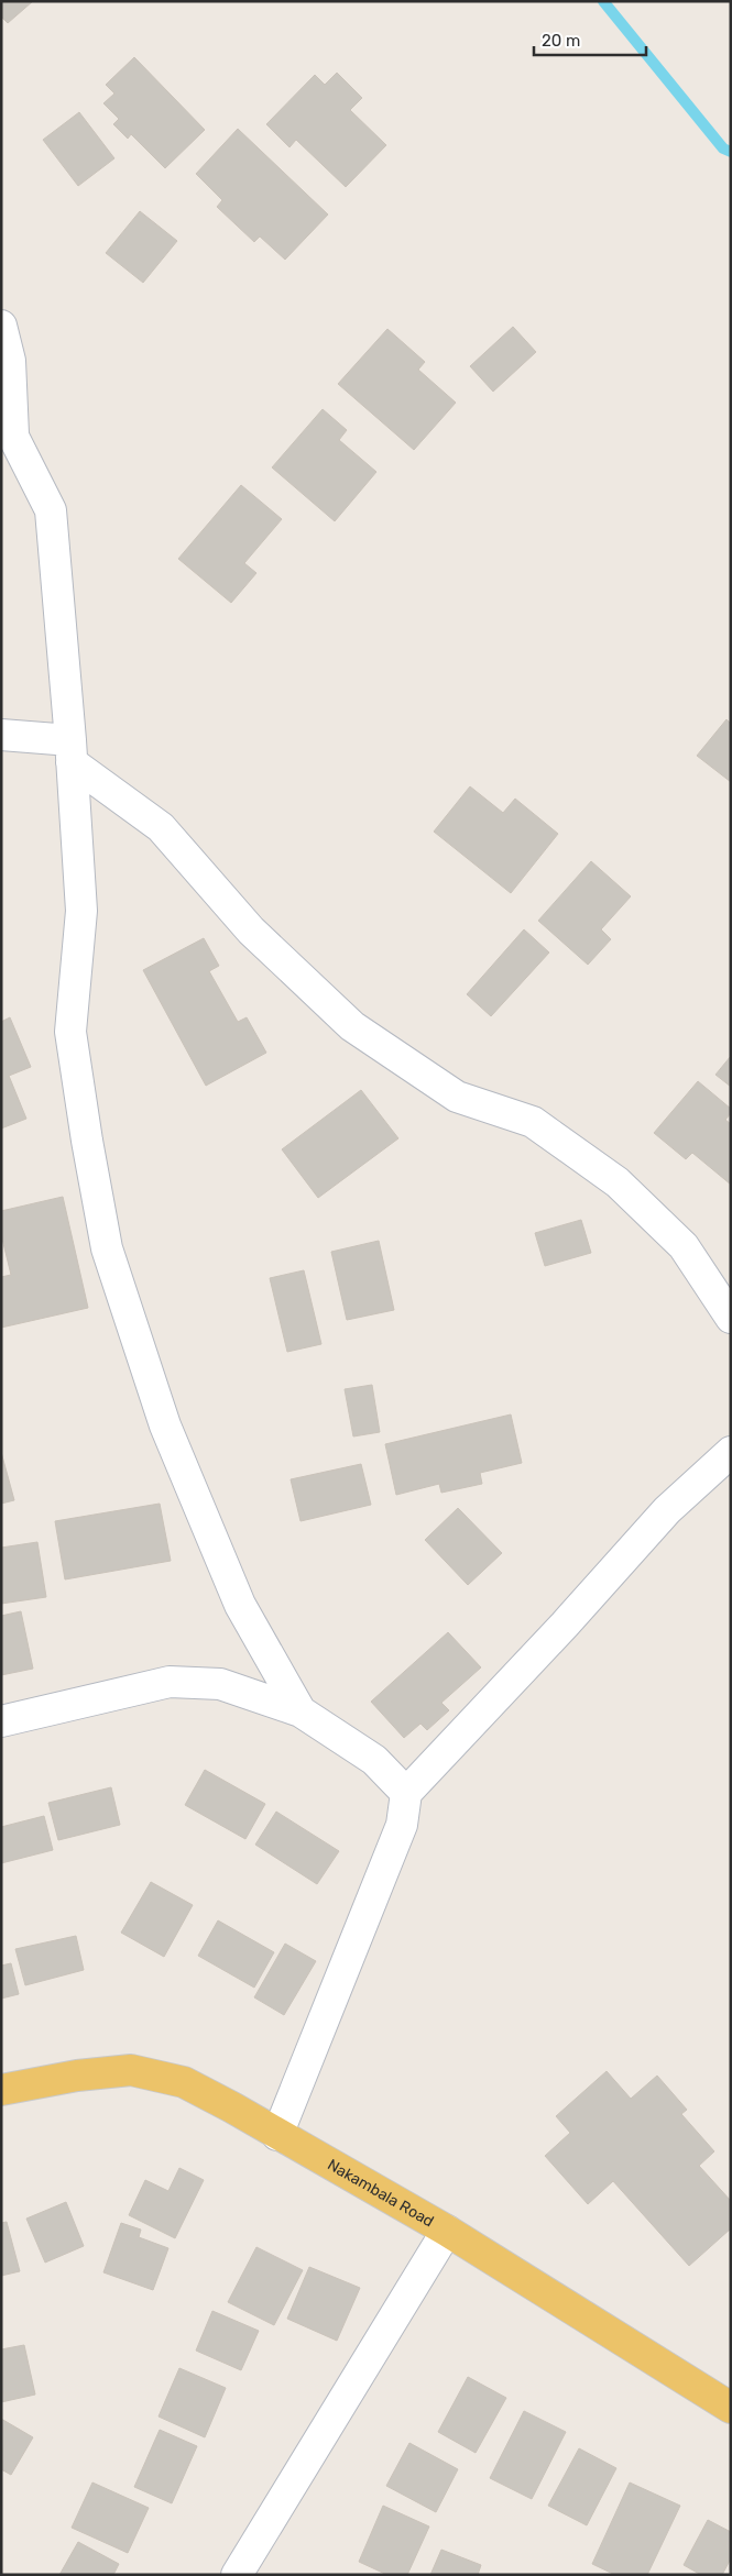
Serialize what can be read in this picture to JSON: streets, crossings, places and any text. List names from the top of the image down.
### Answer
{
  "streets": {
    "main road": ["Nakambala Road"]
  },
  "scale_bar": "20 m"
}
